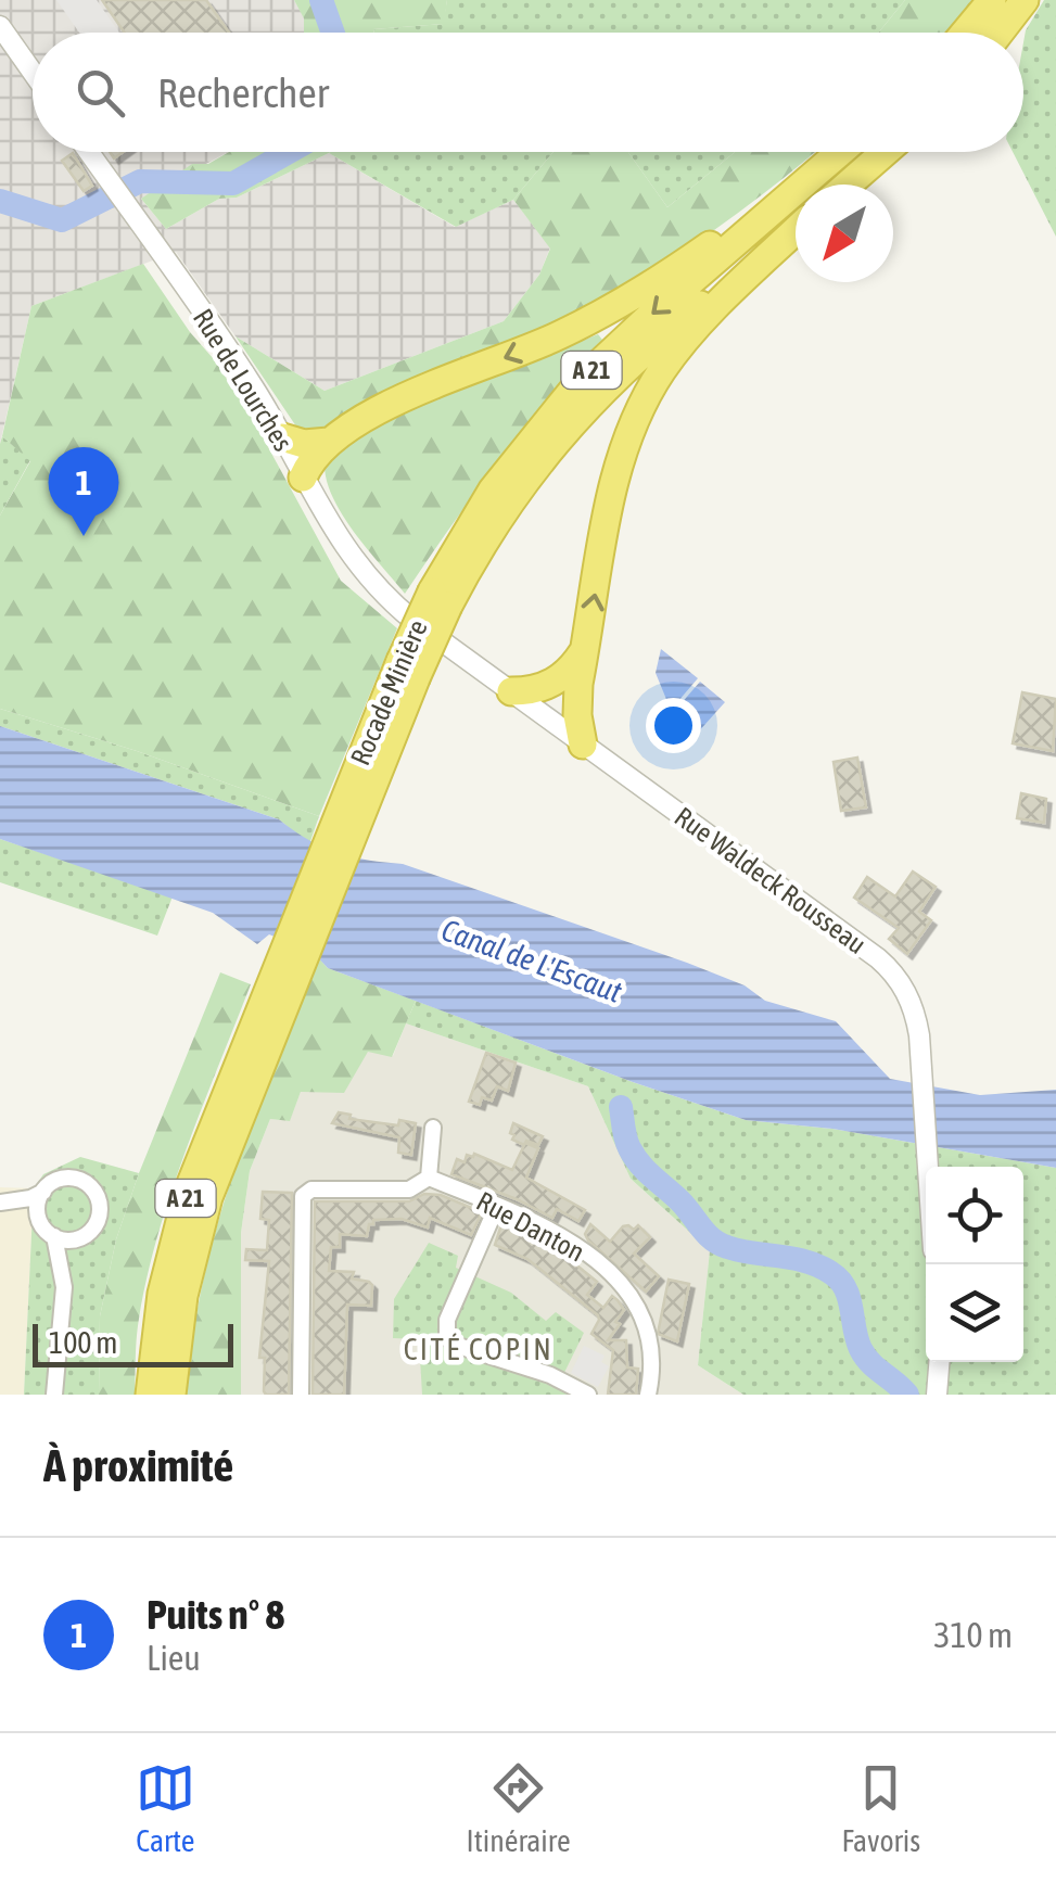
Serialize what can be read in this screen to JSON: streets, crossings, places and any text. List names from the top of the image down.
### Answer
{
  "streets": {
    "highway": ["A 21", "Rocade Minière"],
    "street": ["Rue de Lourches", "Rue Waldeck Rousseau", "Rue Danton"]
  },
  "crossings": [
    ["Rue de Lourches", "Rue Waldeck Rousseau"]
  ],
  "districts": ["CITÉ COPIN"],
  "water": ["Canal de L'Escaut"],
  "scale_bar": "100 m",
  "north": "bottom left",
  "page": {
    "search": "Rechercher",
    "pins": "1",
    "scale": "100 m",
    "heading": "À proximité",
    "list": [
      {
        "mark": "1",
        "name": "Puits n° 8",
        "note": "Lieu",
        "value": "310 m"
      }
    ],
    "nav": ["Carte", "Itinéraire", "Favoris"]
  }
}
